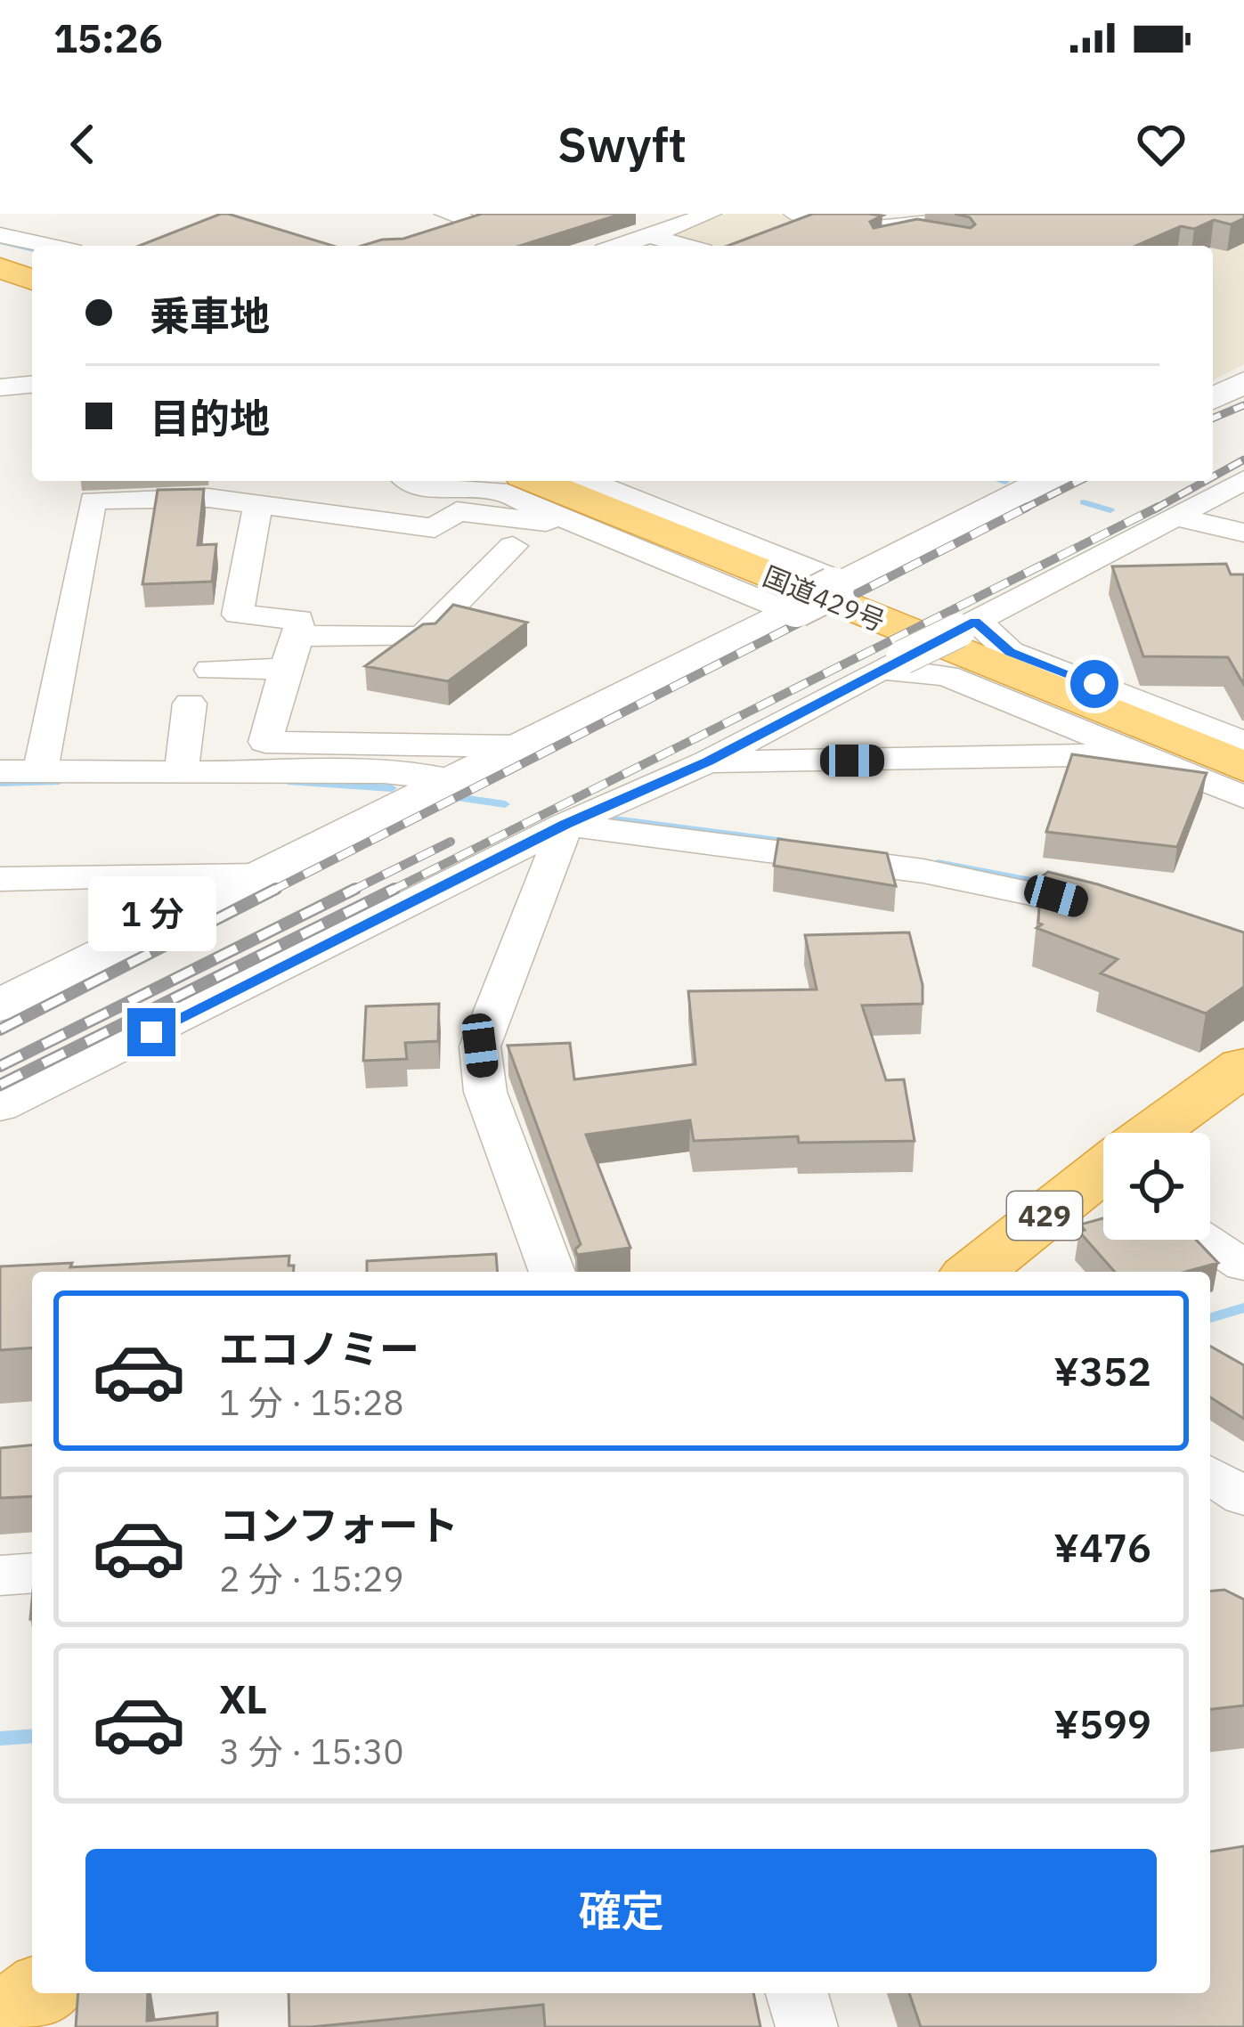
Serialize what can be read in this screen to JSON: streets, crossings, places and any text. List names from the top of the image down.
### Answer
{
  "streets": {
    "highway": ["国道429号", "429"]
  },
  "page": {
    "status": "15:26",
    "header": "Swyft",
    "banner": ["乗車地", "目的地"],
    "bubble": "1 分",
    "list": [
      {
        "name": "エコノミー",
        "note": "1 分 · 15:28",
        "value": "¥352"
      },
      {
        "name": "コンフォート",
        "note": "2 分 · 15:29",
        "value": "¥476"
      },
      {
        "name": "XL",
        "note": "3 分 · 15:30",
        "value": "¥599"
      }
    ],
    "buttons": "確定"
  }
}
